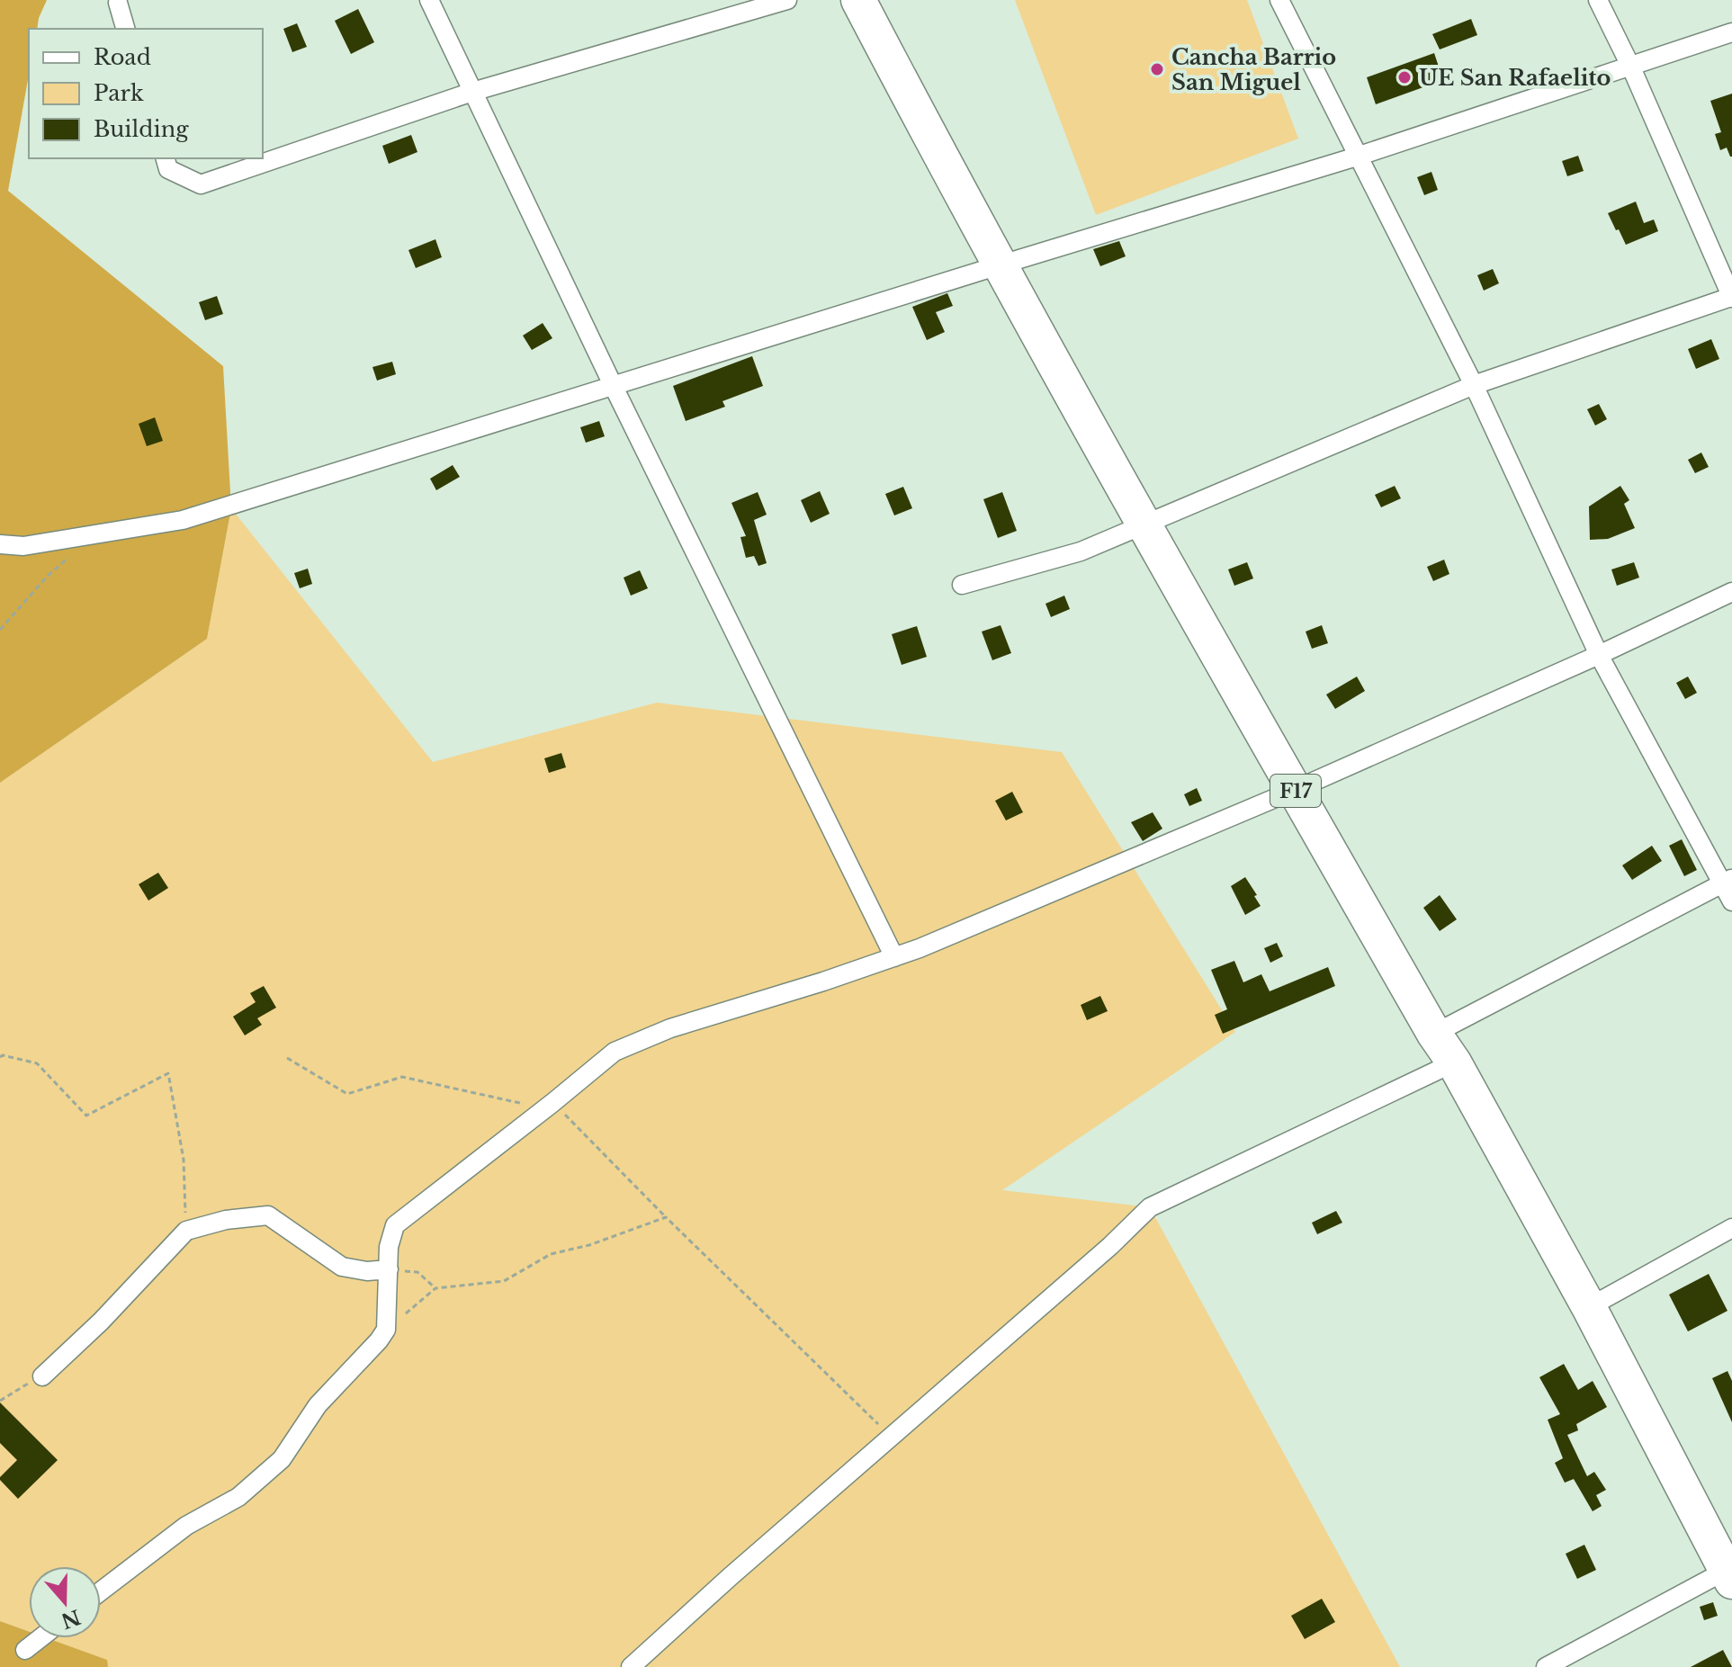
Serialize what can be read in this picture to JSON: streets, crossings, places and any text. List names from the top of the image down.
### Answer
{
  "streets": {
    "highway": ["F17"]
  },
  "places": ["Cancha Barrio San Miguel", "UE San Rafaelito"],
  "legend": ["Road", "Park", "Building"],
  "north": "bottom"
}
